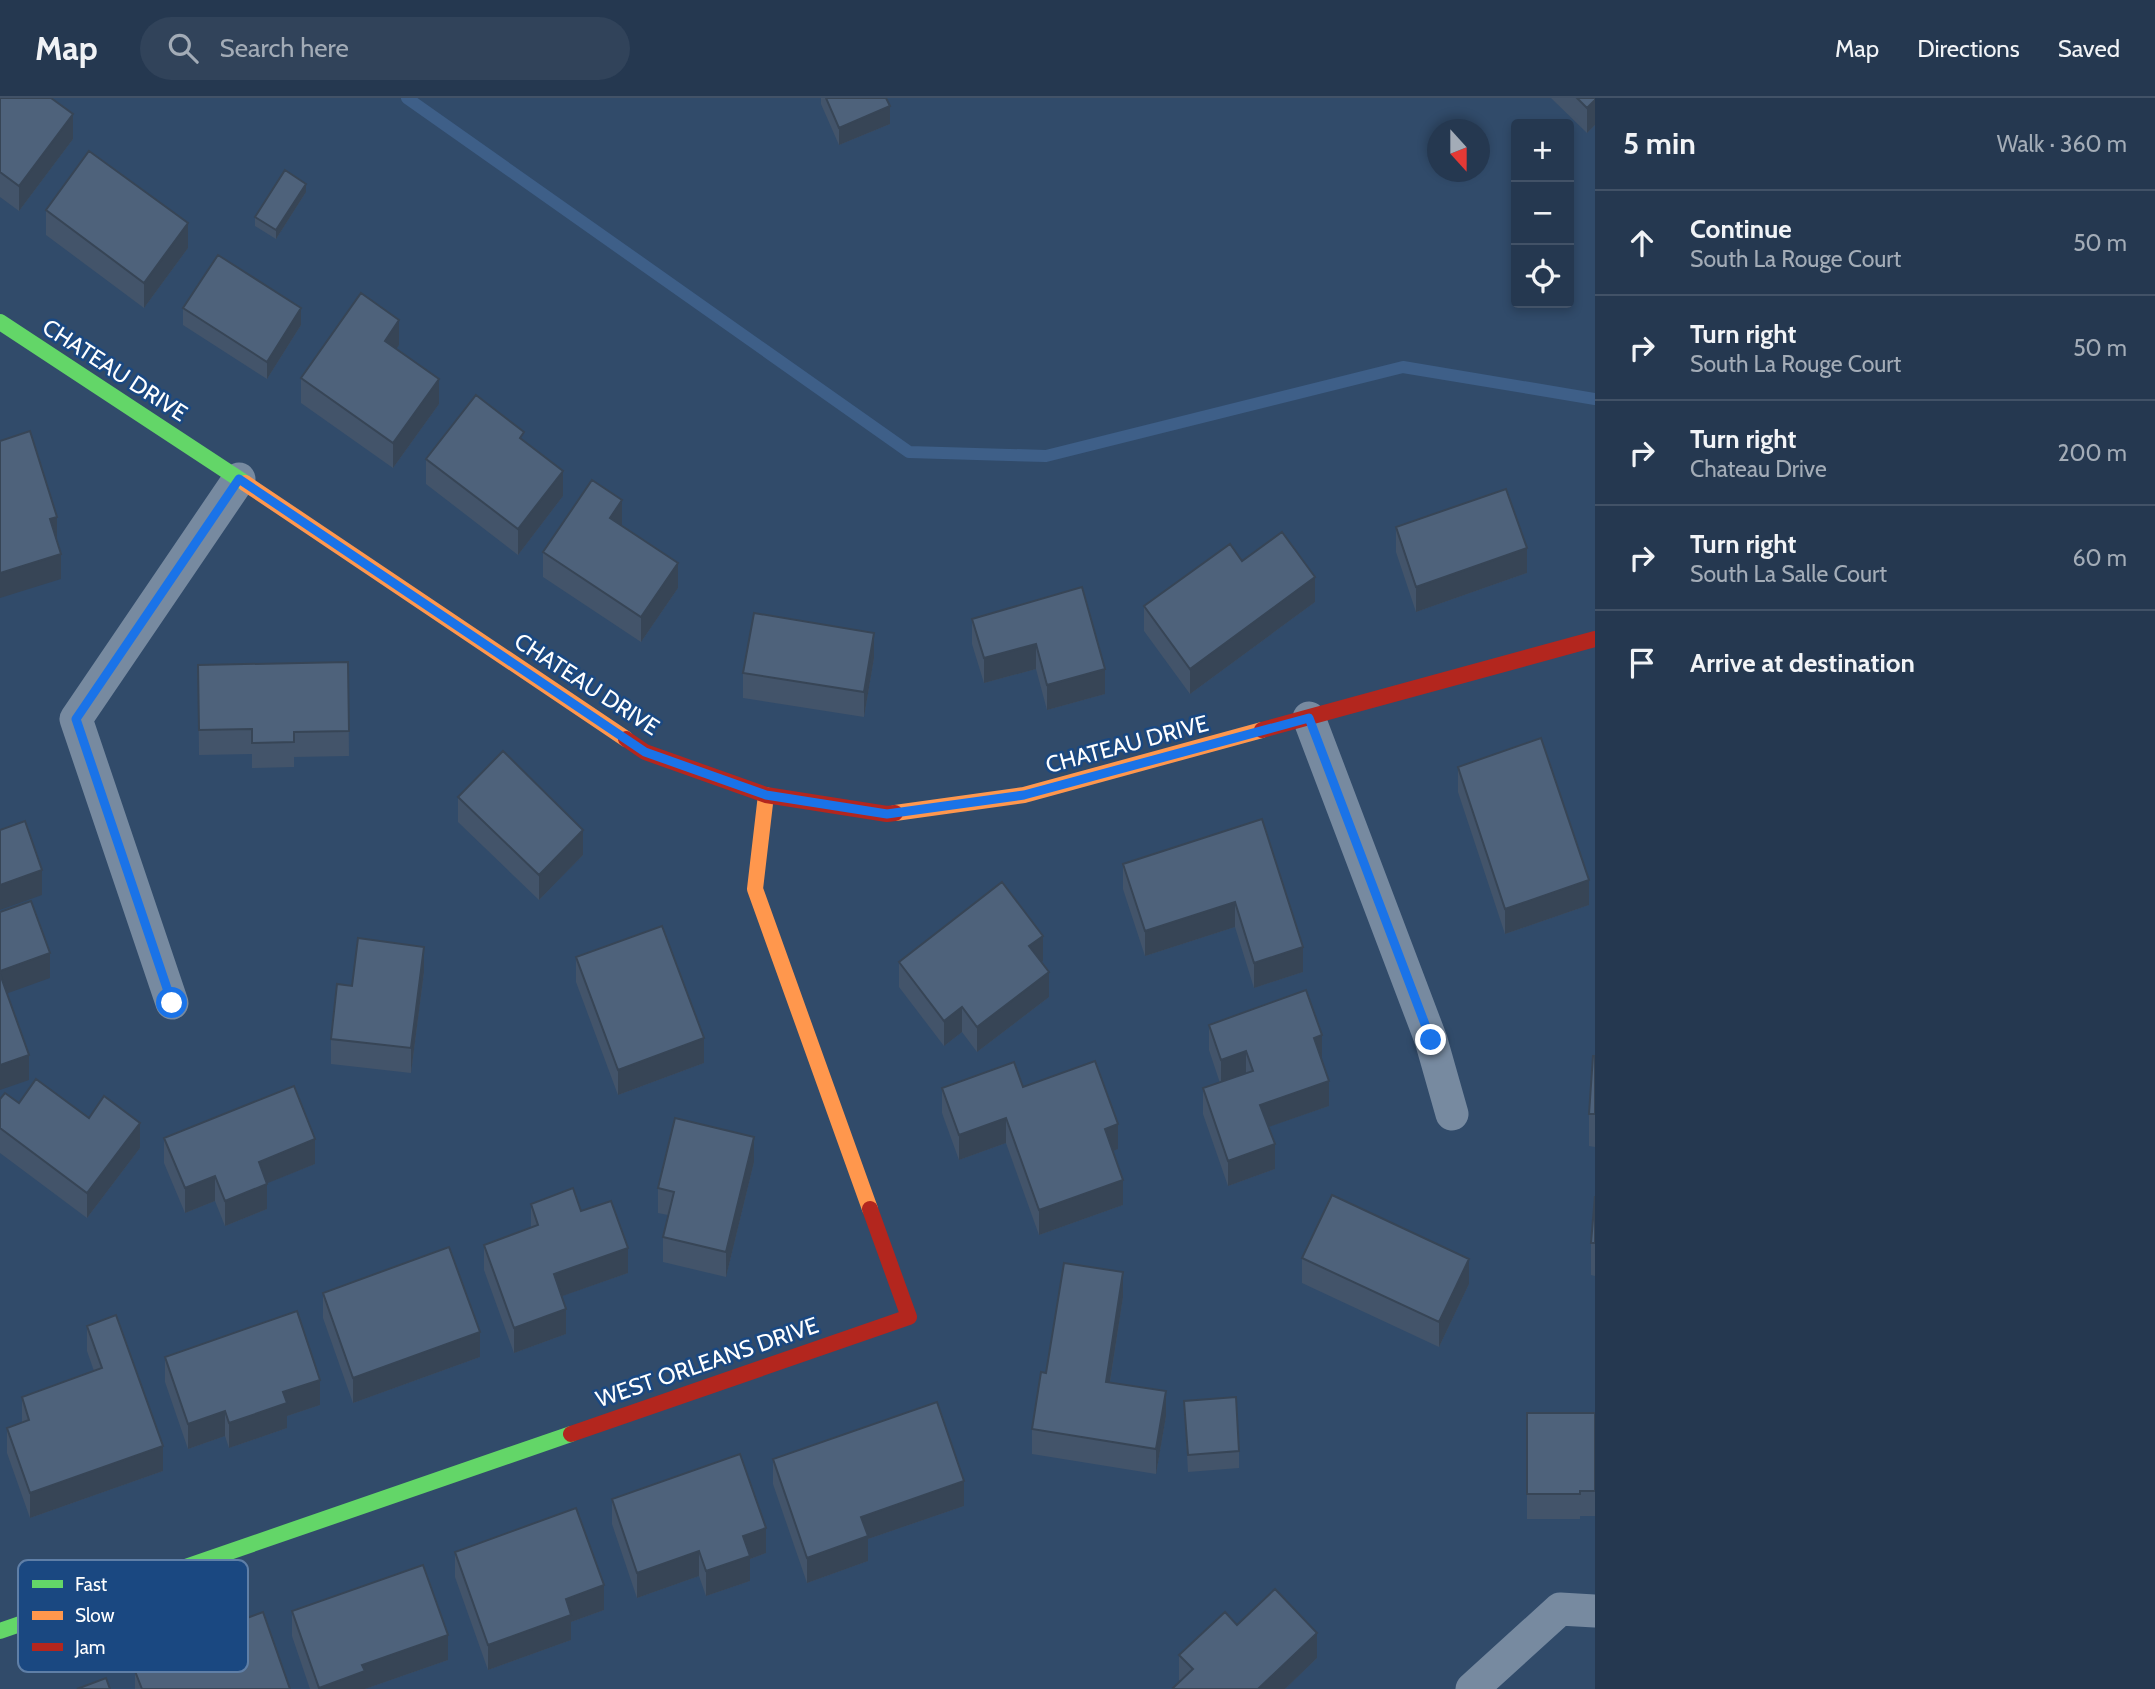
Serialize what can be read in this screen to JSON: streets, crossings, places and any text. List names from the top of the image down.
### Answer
{
  "streets": {
    "street": ["CHATEAU DRIVE", "WEST ORLEANS DRIVE"]
  },
  "crossings": [
    ["CHATEAU DRIVE", "WEST ORLEANS DRIVE"]
  ],
  "legend": ["Fast", "Slow", "Jam"],
  "north": "bottom",
  "page": {
    "header": "Map",
    "search": "Search here",
    "nav": ["Map", "Directions", "Saved"],
    "heading": ["5 min", "Walk · 360 m"],
    "map_buttons": ["+", "−"],
    "list": [
      ["Continue", "South La Rouge Court", "50 m"],
      ["Turn right", "South La Rouge Court", "50 m"],
      ["Turn right", "Chateau Drive", "200 m"],
      ["Turn right", "South La Salle Court", "60 m"],
      "Arrive at destination"
    ]
  }
}
